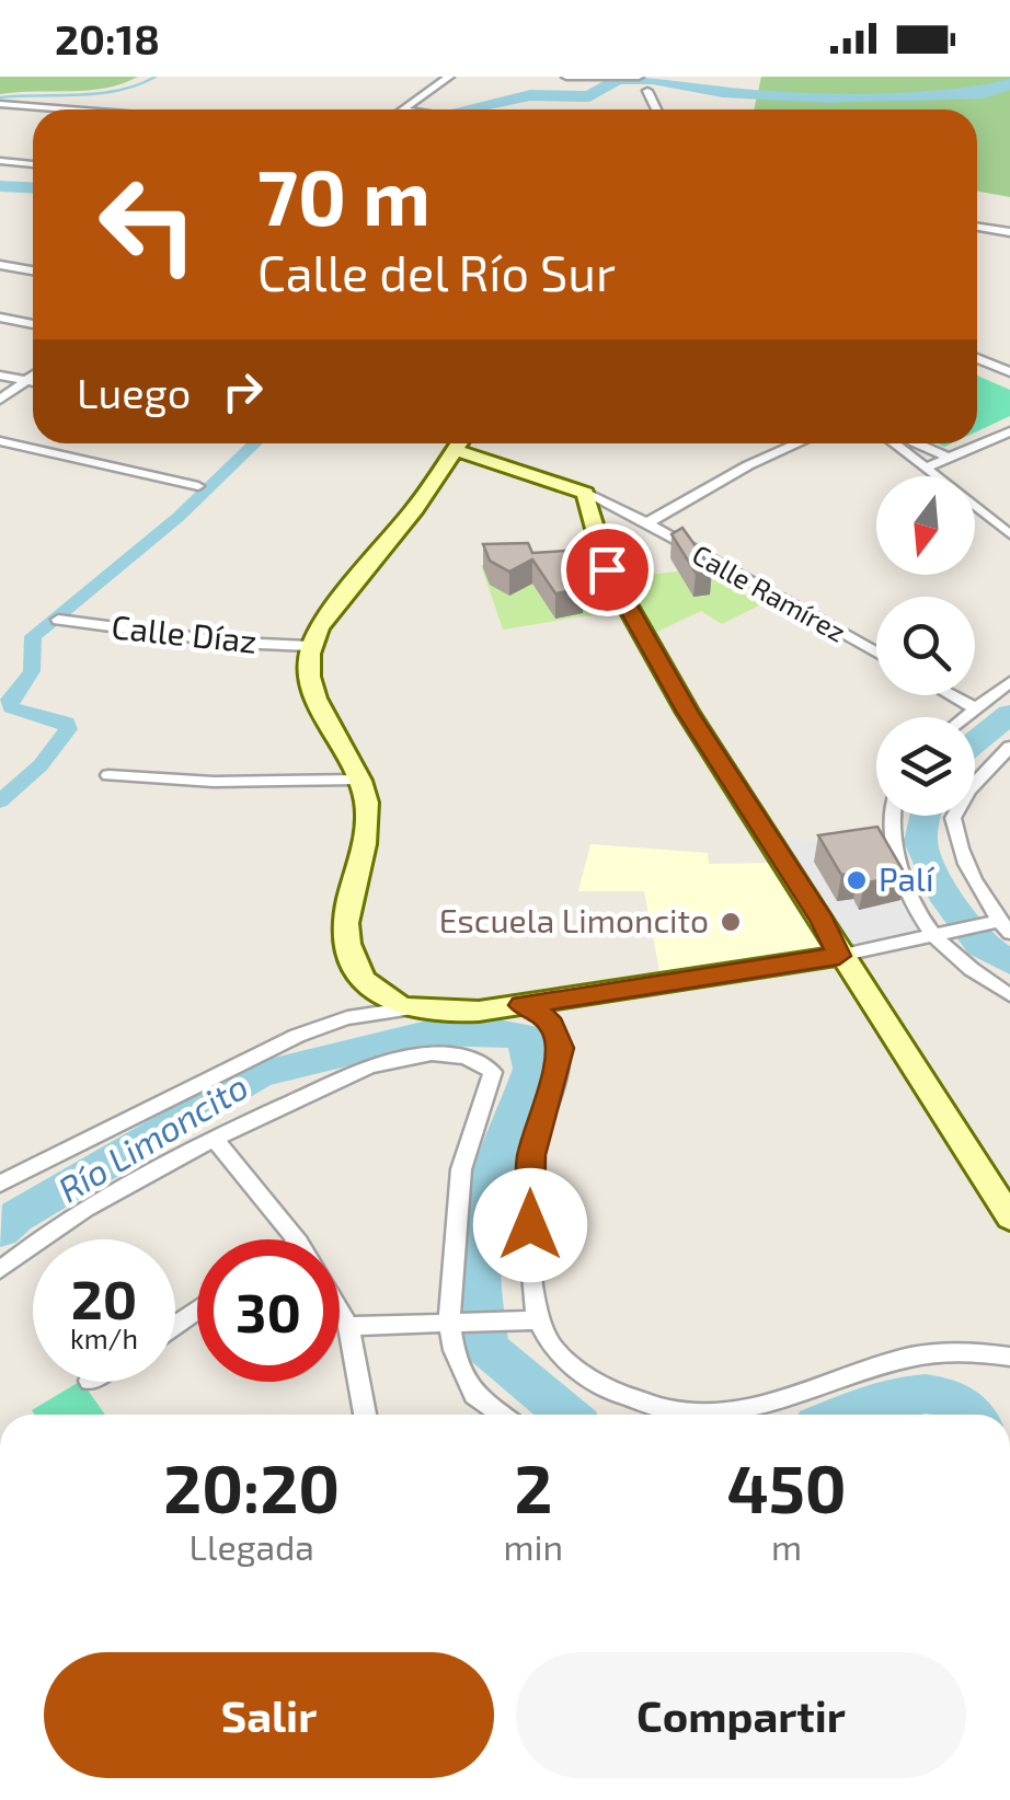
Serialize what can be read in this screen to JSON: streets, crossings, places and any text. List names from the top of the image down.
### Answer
{
  "streets": {
    "street": ["Calle Ramírez", "Calle Díaz"]
  },
  "water": ["Río Limoncito"],
  "places": ["Palí", "Escuela Limoncito"],
  "north": "bottom",
  "page": {
    "status": "20:18",
    "turn": ["70 m", "Calle del Río Sur"],
    "then": "Luego",
    "speed": "20 km/h",
    "limit": "30",
    "eta": [
      "20:20",
      "Llegada",
      "2",
      "min",
      "450",
      "m"
    ],
    "buttons": ["Salir", "Compartir"]
  }
}
